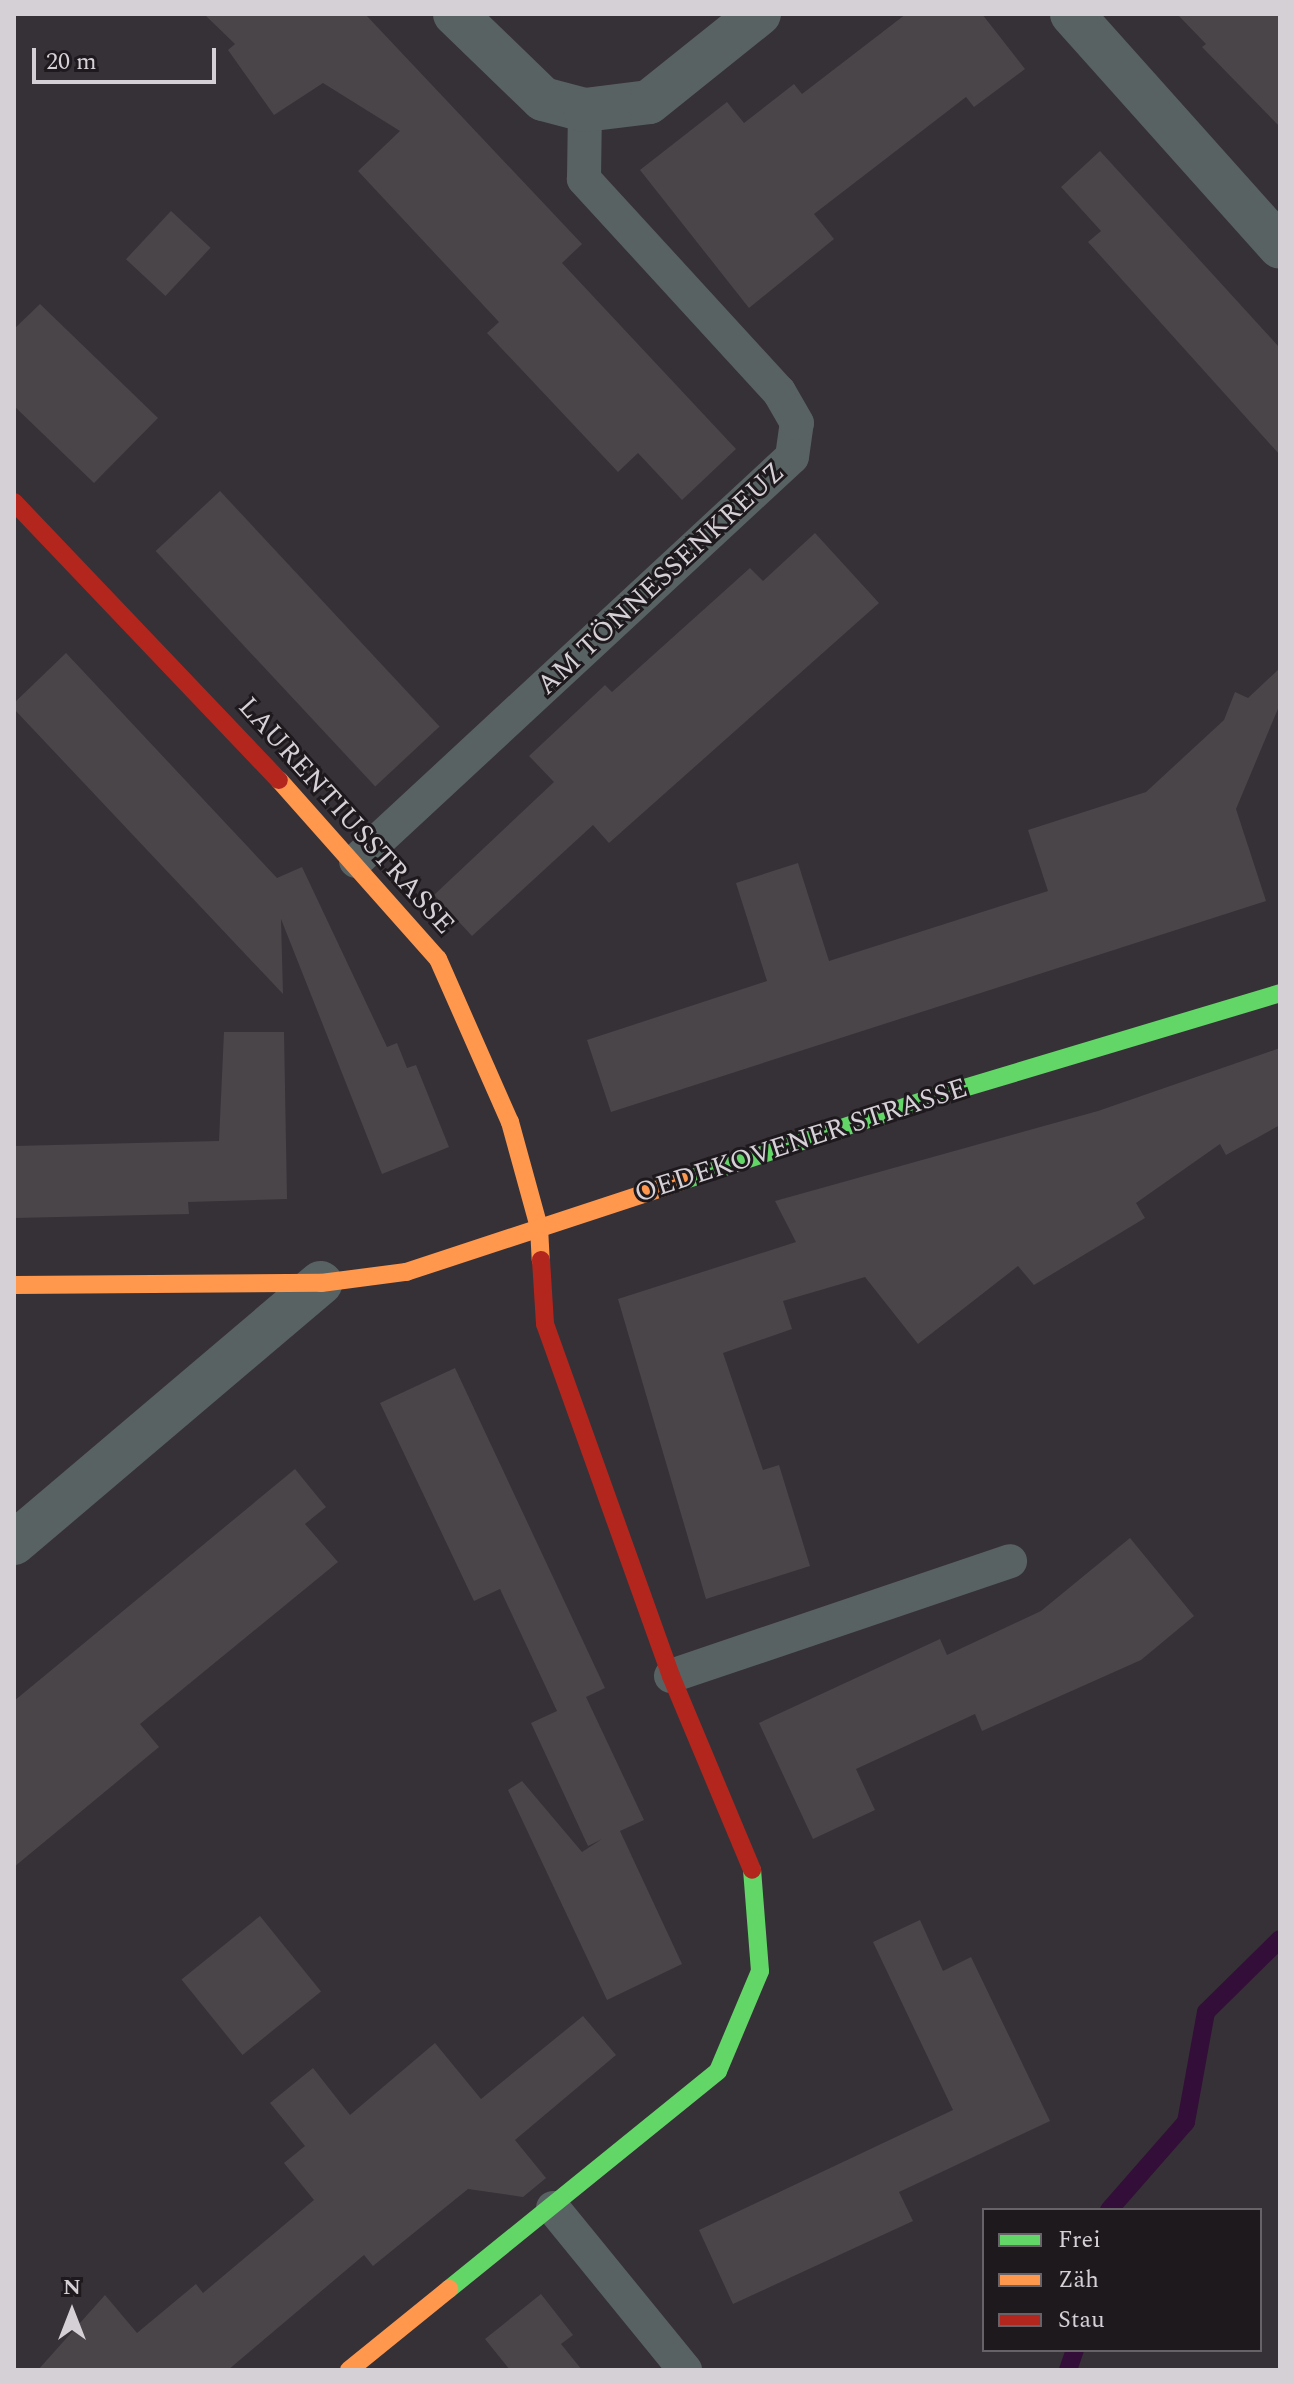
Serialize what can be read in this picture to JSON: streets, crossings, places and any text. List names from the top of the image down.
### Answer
{
  "streets": {
    "street": ["LAURENTIUSSTRASSE", "OEDEKOVENER STRASSE"],
    "lane": ["AM TÖNNESSENKREUZ"]
  },
  "crossings": [
    ["AM TÖNNESSENKREUZ", "LAURENTIUSSTRASSE"],
    ["LAURENTIUSSTRASSE", "OEDEKOVENER STRASSE"]
  ],
  "legend": ["Frei", "Zäh", "Stau"],
  "scale_bar": "20 m",
  "north": "top"
}
